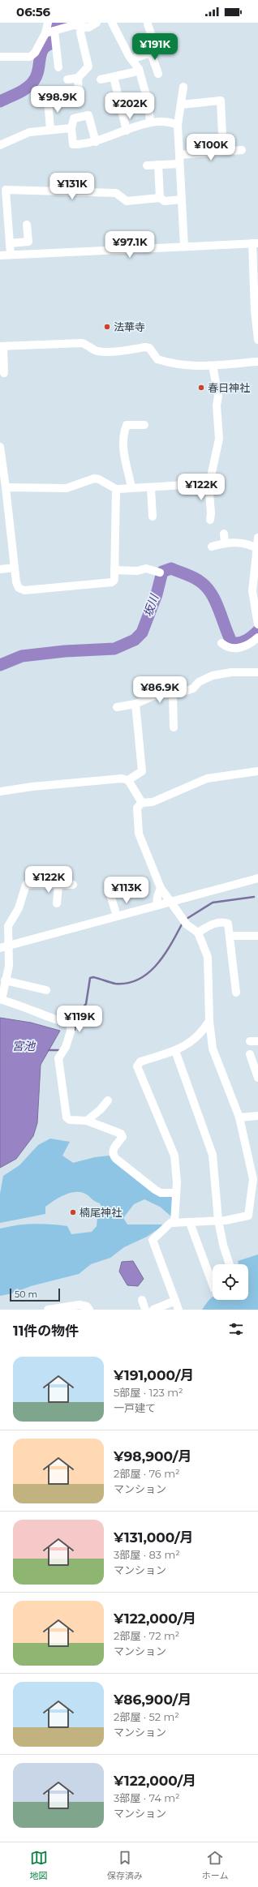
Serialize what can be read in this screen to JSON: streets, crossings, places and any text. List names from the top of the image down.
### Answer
{
  "water": ["坂川", "宮池"],
  "places": ["法華寺", "春日神社", "楠尾神社"],
  "scale_bar": "50 m",
  "page": {
    "status": "06:56",
    "price": [
      "¥191K",
      "¥98.9K",
      "¥202K",
      "¥100K",
      "¥131K",
      "¥97.1K",
      "¥122K",
      "¥86.9K",
      "¥122K",
      "¥113K",
      "¥119K"
    ],
    "scale": "50 m",
    "heading": "11件の物件",
    "list": [
      {
        "name": "¥191,000/月",
        "note": "5部屋 · 123 m² · 一戸建て"
      },
      {
        "name": "¥98,900/月",
        "note": "2部屋 · 76 m² · マンション"
      },
      {
        "name": "¥131,000/月",
        "note": "3部屋 · 83 m² · マンション"
      },
      {
        "name": "¥122,000/月",
        "note": "2部屋 · 72 m² · マンション"
      },
      {
        "name": "¥86,900/月",
        "note": "2部屋 · 52 m² · マンション"
      },
      {
        "name": "¥122,000/月",
        "note": "3部屋 · 74 m² · マンション"
      }
    ],
    "tabs": ["地図", "保存済み", "ホーム"]
  }
}
